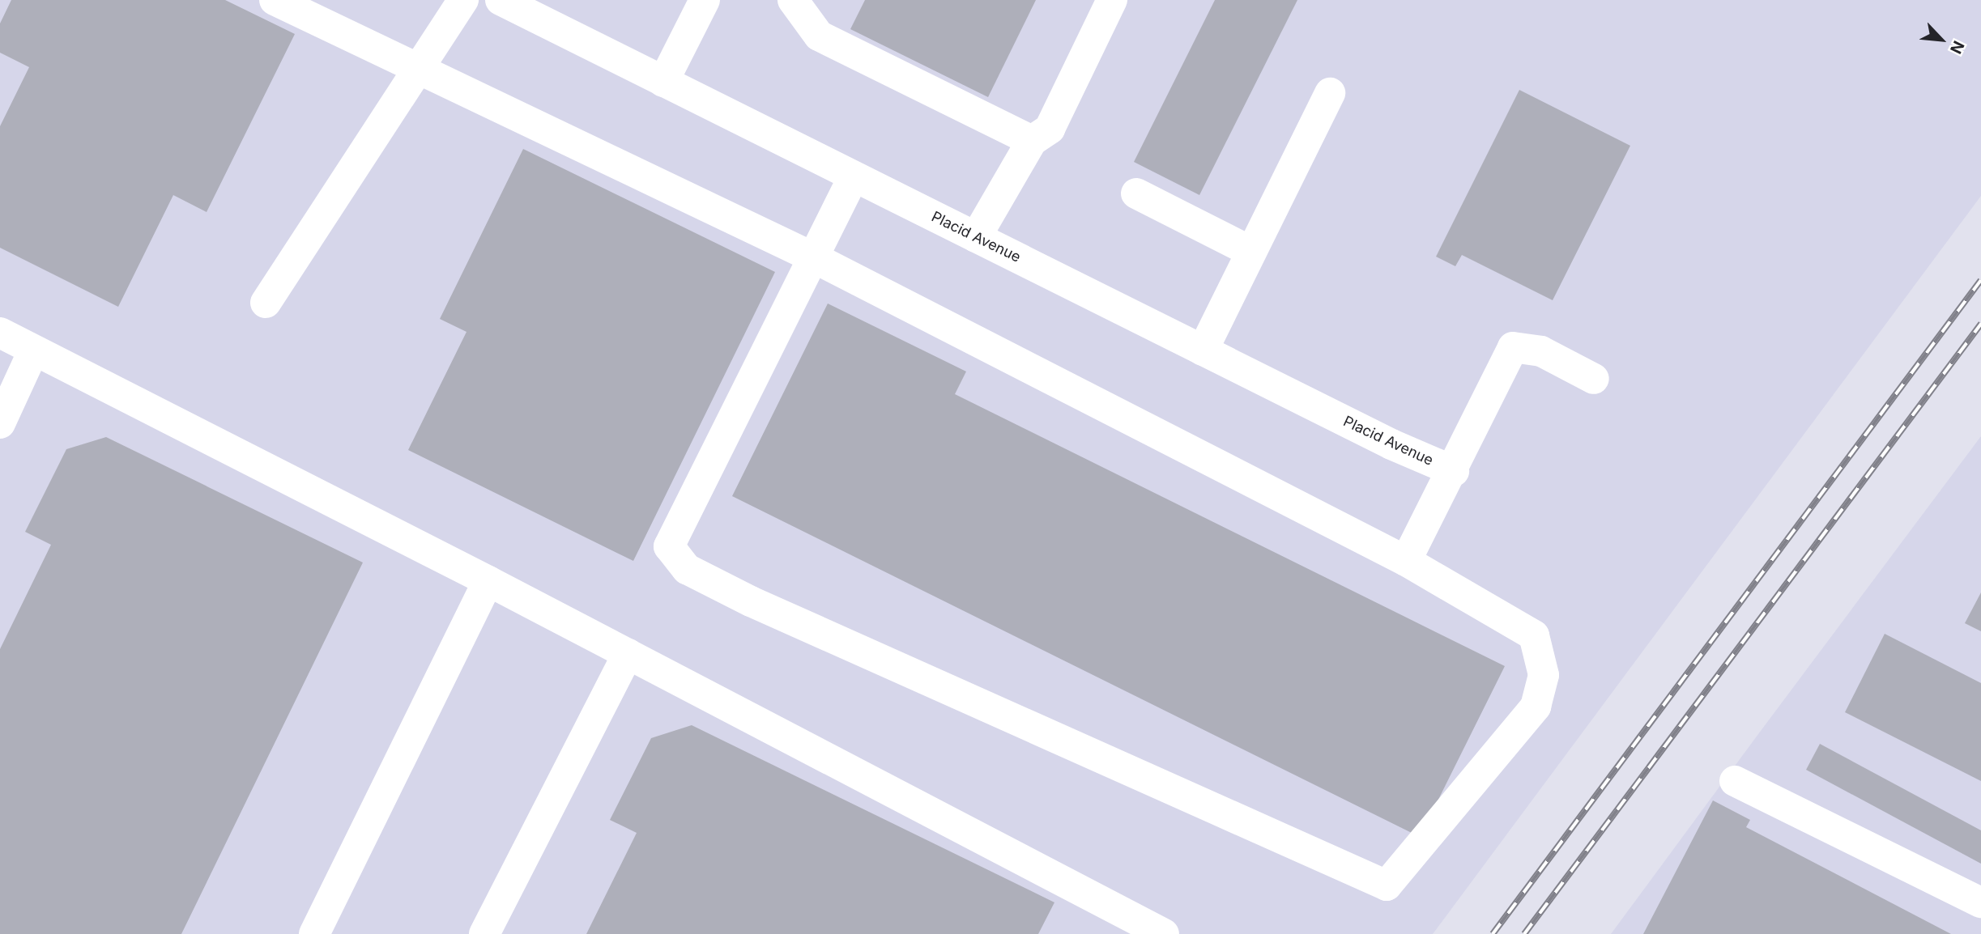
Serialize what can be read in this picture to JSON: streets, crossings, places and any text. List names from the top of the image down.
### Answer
{
  "streets": {
    "street": ["Placid Avenue"]
  },
  "north": "bottom right"
}
